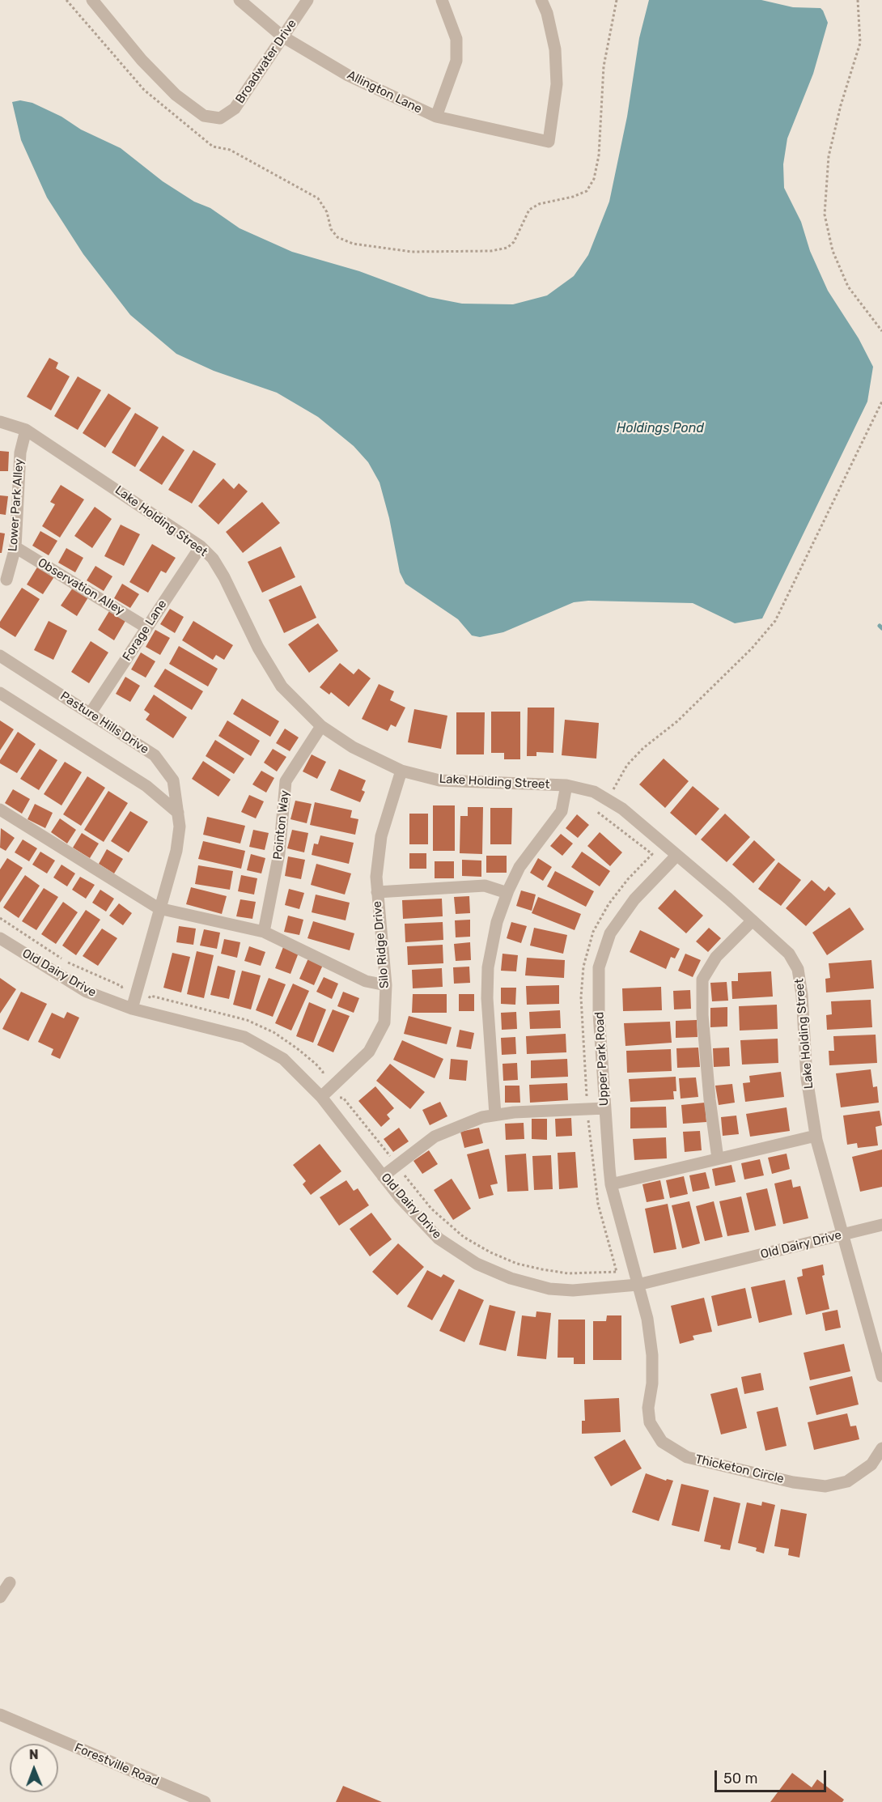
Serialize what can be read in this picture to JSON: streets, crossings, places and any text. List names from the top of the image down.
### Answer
{
  "streets": {
    "street": [
      "Broadwater Drive",
      "Allington Lane",
      "Lower Park Alley",
      "Lake Holding Street",
      "Observation Alley",
      "Forage Lane",
      "Pasture Hills Drive",
      "Pointon Way",
      "Silo Ridge Drive",
      "Old Dairy Drive",
      "Upper Park Road",
      "Thicketon Circle",
      "Forestville Road"
    ]
  },
  "crossings": [
    ["Broadwater Drive", "Allington Lane"],
    ["Lower Park Alley", "Lake Holding Street"],
    ["Lower Park Alley", "Observation Alley"],
    ["Lake Holding Street", "Forage Lane"],
    ["Lake Holding Street", "Pointon Way"],
    ["Lake Holding Street", "Silo Ridge Drive"],
    ["Lake Holding Street", "Old Dairy Drive"],
    ["Lake Holding Street", "Upper Park Road"],
    ["Observation Alley", "Forage Lane"],
    ["Forage Lane", "Pasture Hills Drive"],
    ["Pasture Hills Drive", "Old Dairy Drive"],
    ["Silo Ridge Drive", "Old Dairy Drive"],
    ["Old Dairy Drive", "Upper Park Road"],
    ["Old Dairy Drive", "Thicketon Circle"],
    ["Upper Park Road", "Thicketon Circle"]
  ],
  "water": ["Holdings Pond"],
  "scale_bar": "50 m",
  "north": "top"
}
